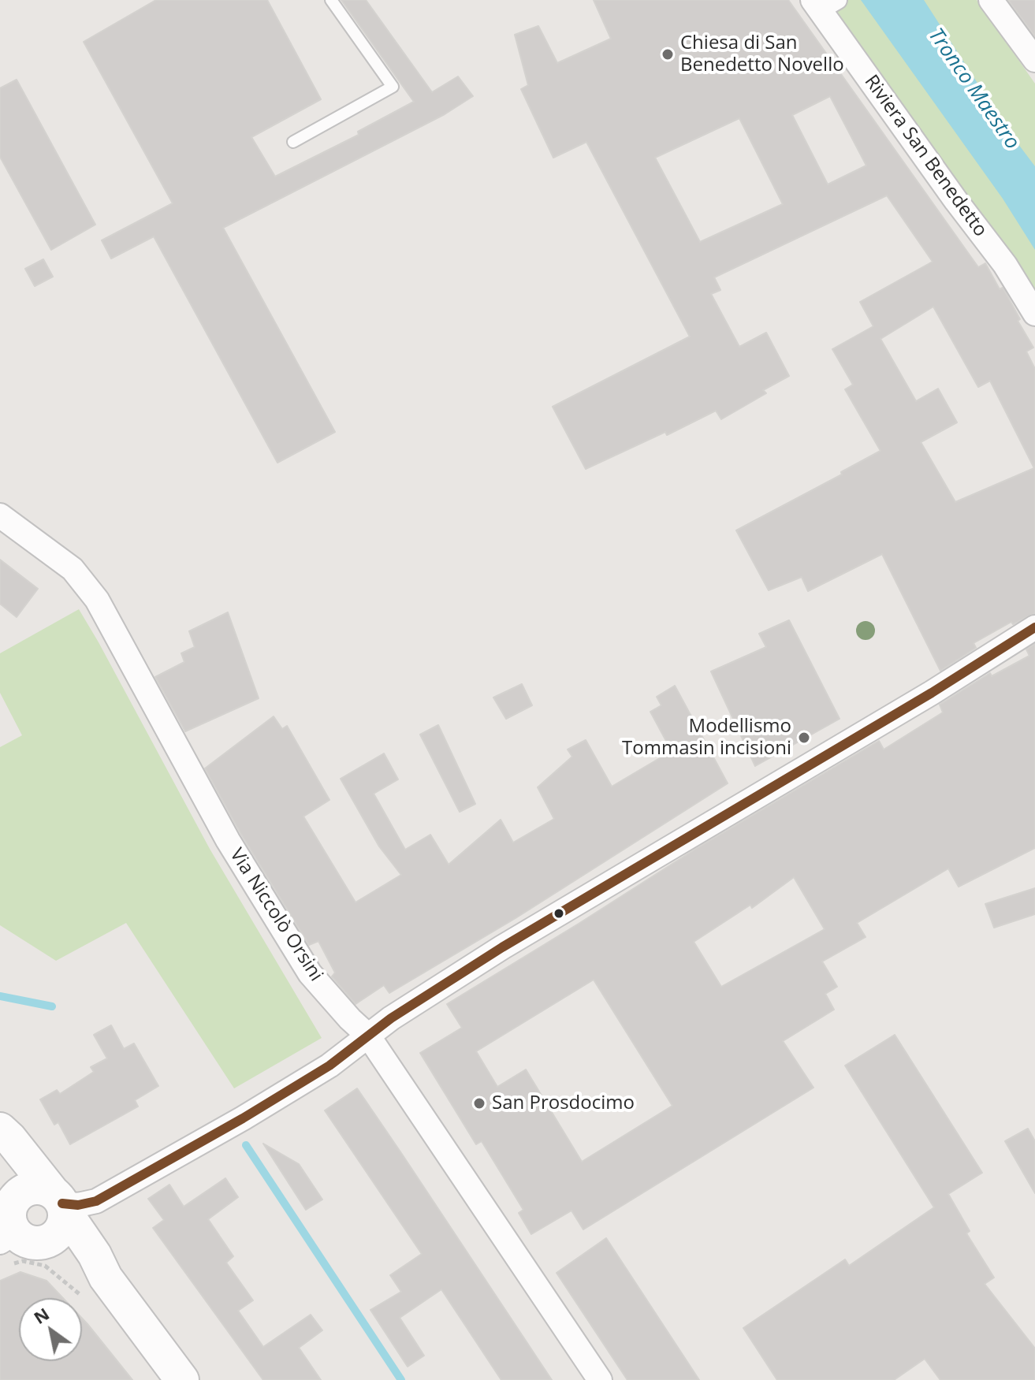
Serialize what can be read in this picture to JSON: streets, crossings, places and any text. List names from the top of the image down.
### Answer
{
  "streets": {
    "street": ["Riviera San Benedetto", "Via Niccolò Orsini"]
  },
  "water": ["Tronco Maestro"],
  "places": ["Chiesa di San Benedetto Novello", "Modellismo Tommasin incisioni", "San Prosdocimo"],
  "north": "top left"
}
